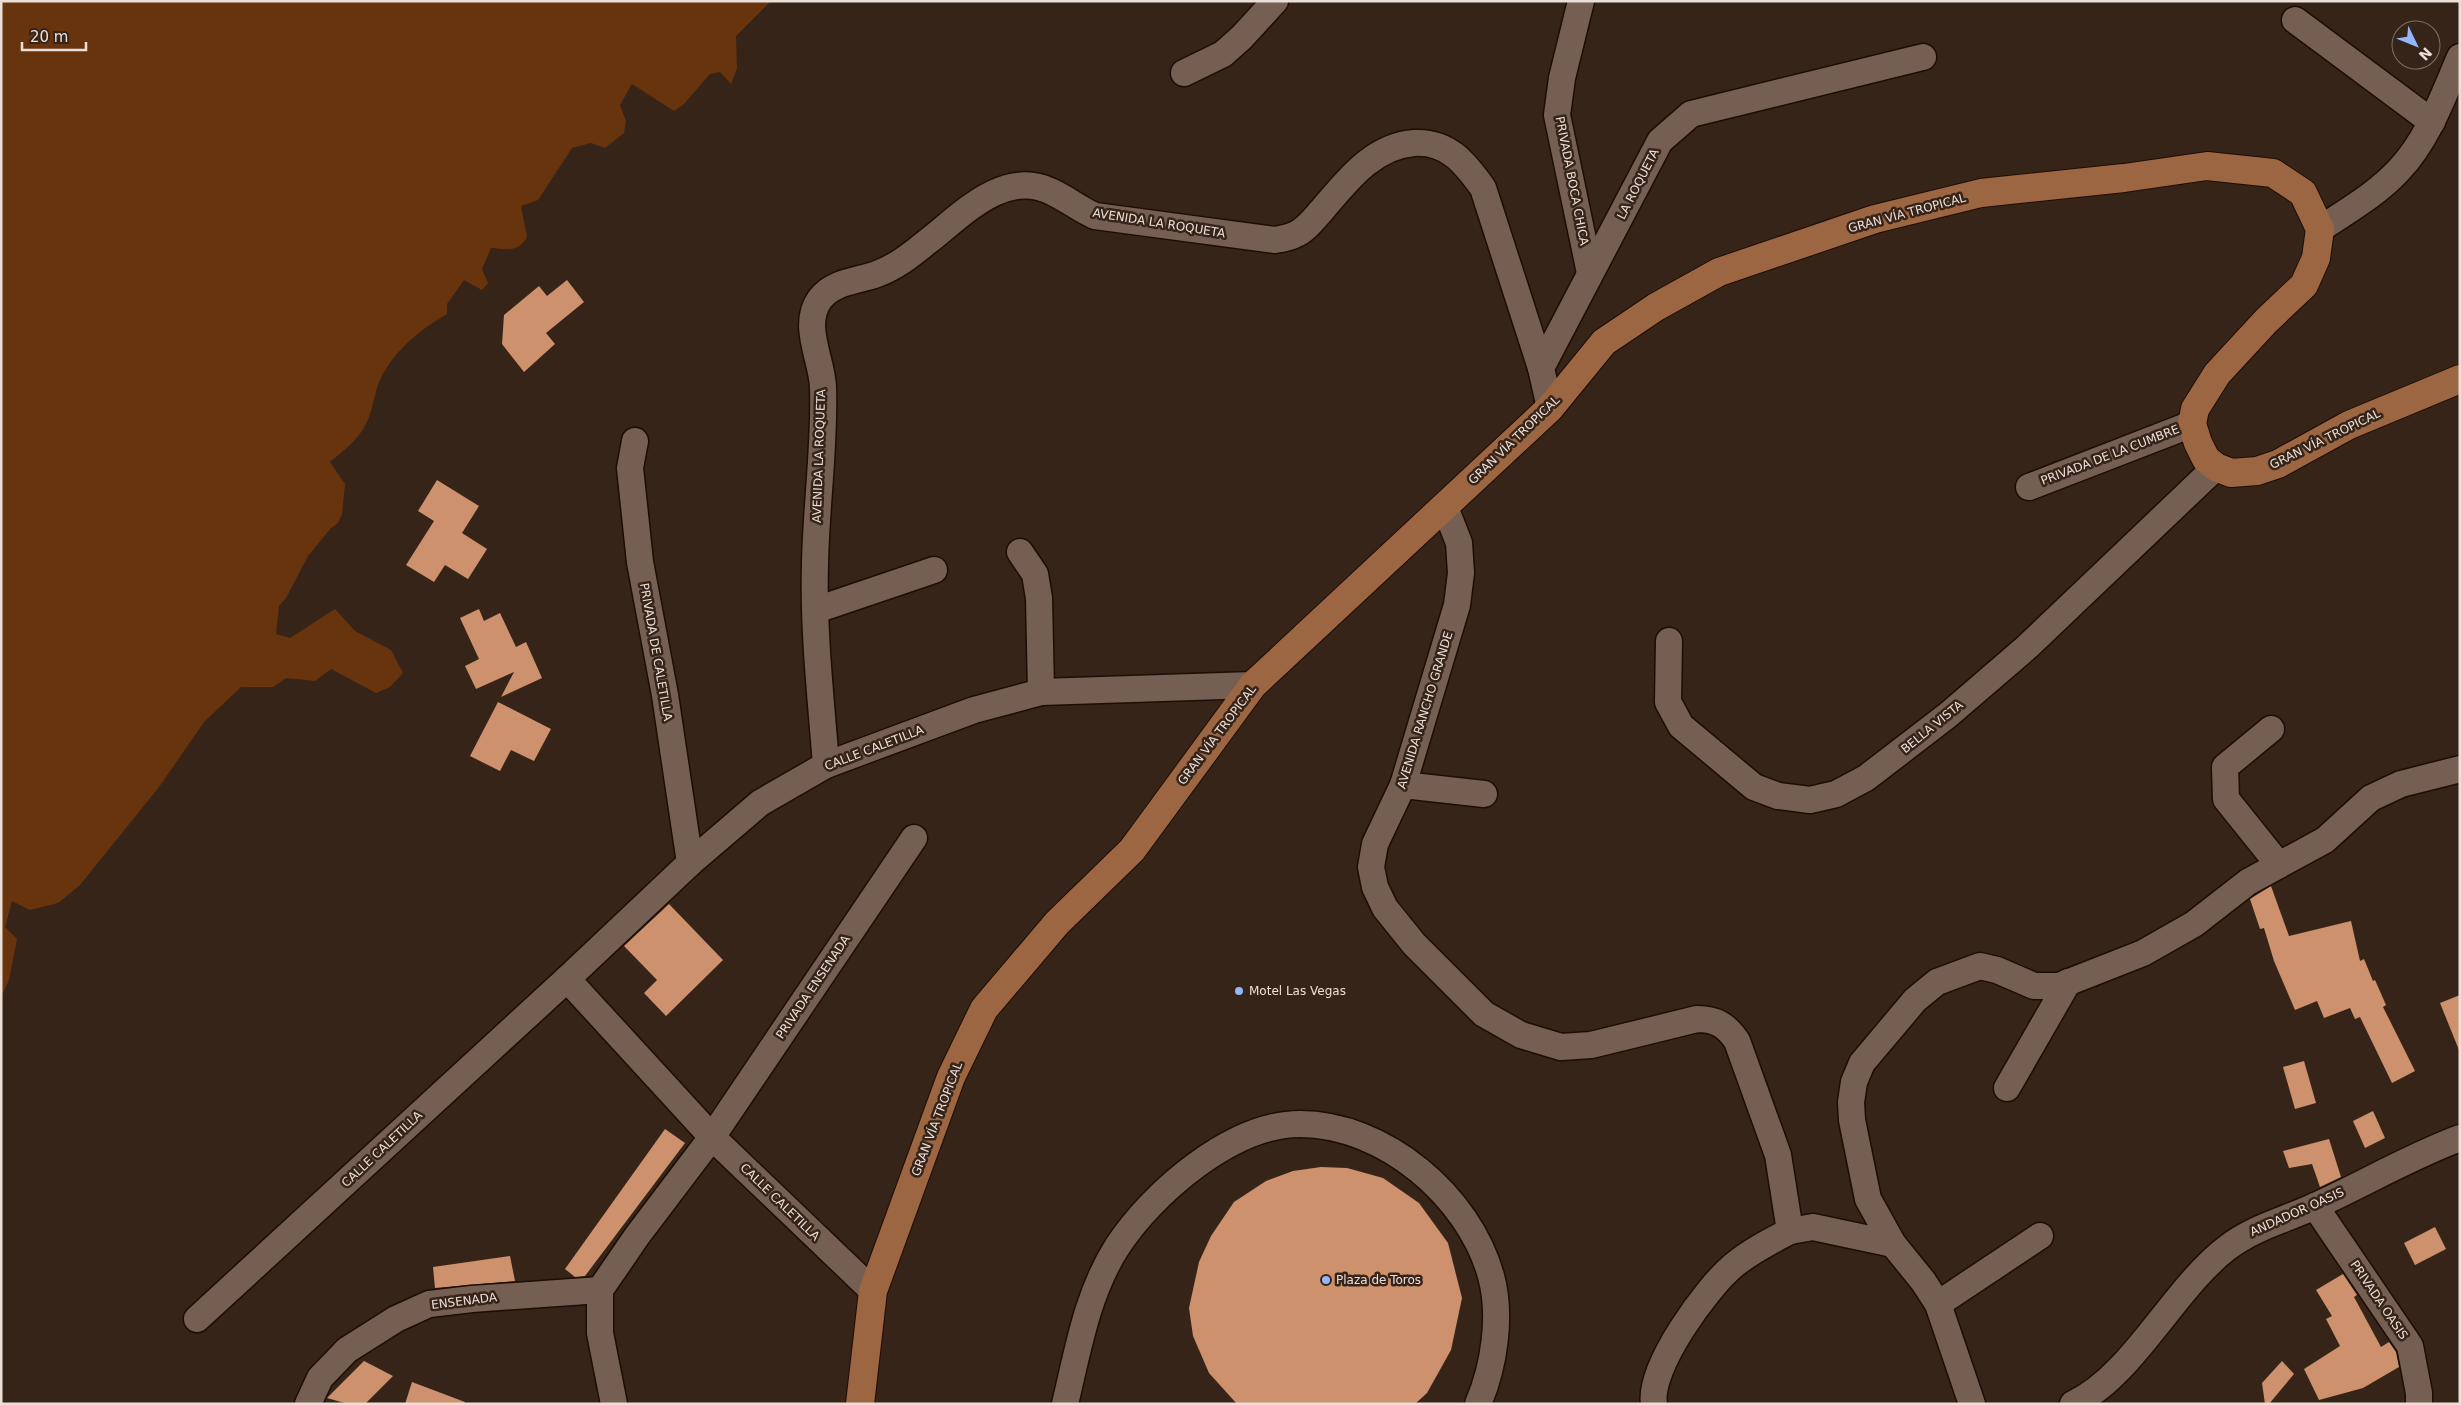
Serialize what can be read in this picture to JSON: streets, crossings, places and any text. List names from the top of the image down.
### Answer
{
  "streets": {
    "main road": ["GRAN VÍA TROPICAL"],
    "street": [
      "PRIVADA BOCA CHICA",
      "LA ROQUETA",
      "AVENIDA LA ROQUETA",
      "PRIVADA DE LA CUMBRE",
      "PRIVADA DE CALETILLA",
      "AVENIDA RANCHO GRANDE",
      "BELLA VISTA",
      "CALLE CALETILLA",
      "PRIVADA ENSENADA",
      "ANDADOR OASIS",
      "PRIVADA OASIS",
      "ENSENADA"
    ]
  },
  "crossings": [
    ["PRIVADA BOCA CHICA", "LA ROQUETA"],
    ["LA ROQUETA", "AVENIDA LA ROQUETA"],
    ["GRAN VÍA TROPICAL", "AVENIDA LA ROQUETA"],
    ["GRAN VÍA TROPICAL", "AVENIDA RANCHO GRANDE"],
    ["GRAN VÍA TROPICAL", "BELLA VISTA"],
    ["GRAN VÍA TROPICAL", "CALLE CALETILLA"],
    ["AVENIDA LA ROQUETA", "CALLE CALETILLA"],
    ["PRIVADA DE CALETILLA", "CALLE CALETILLA"],
    ["CALLE CALETILLA", "PRIVADA ENSENADA"],
    ["ANDADOR OASIS", "PRIVADA OASIS"]
  ],
  "places": ["Motel Las Vegas", "Plaza de Toros"],
  "scale_bar": "20 m",
  "north": "bottom right"
}
